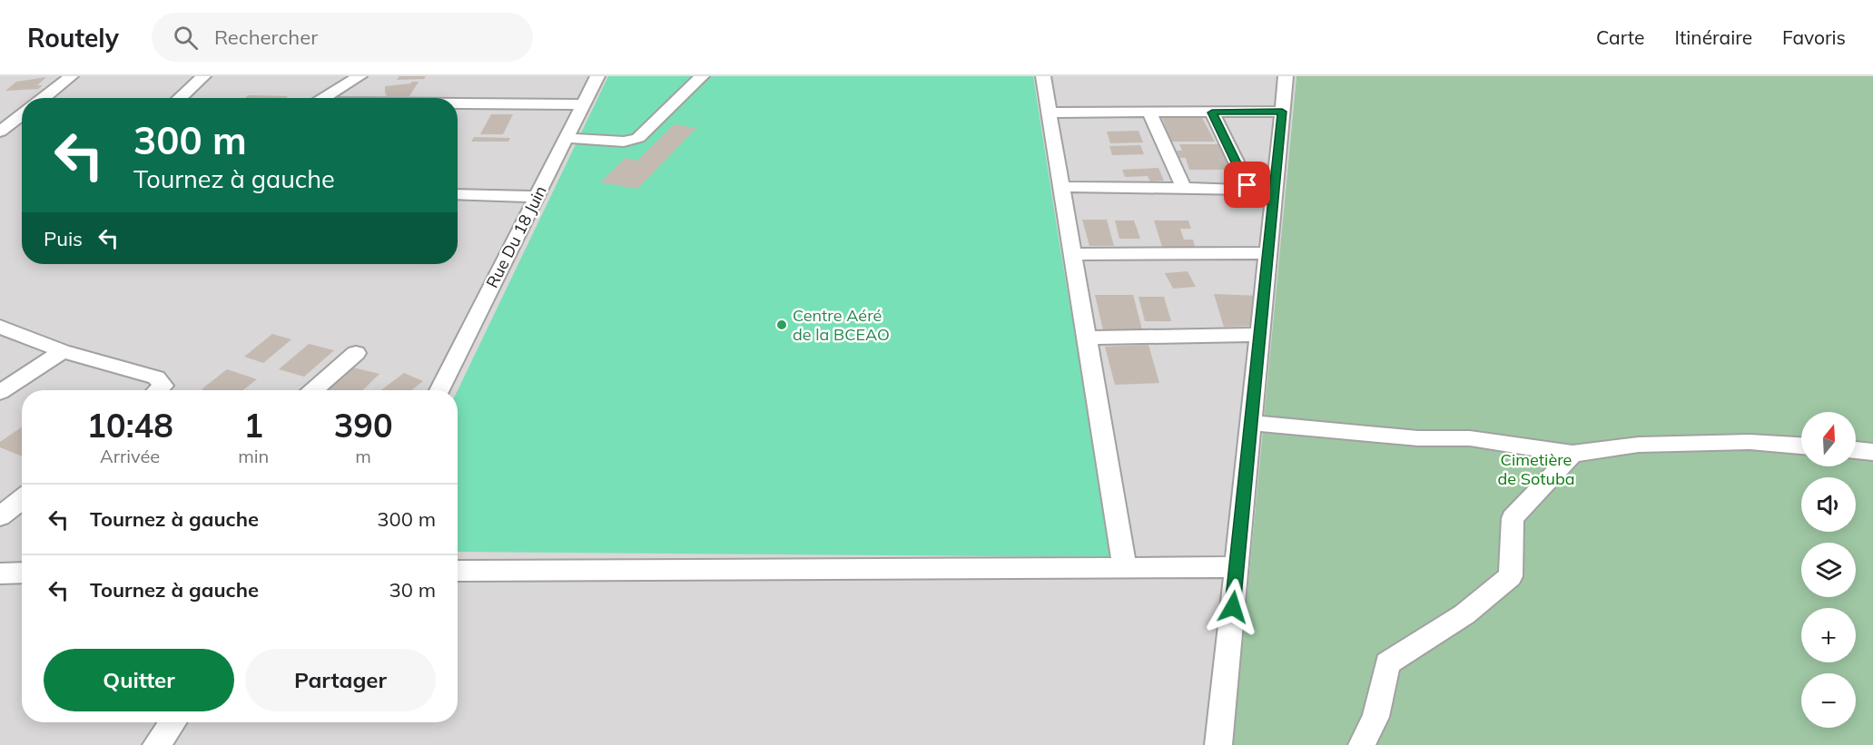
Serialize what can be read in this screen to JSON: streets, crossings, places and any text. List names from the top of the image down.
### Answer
{
  "streets": {
    "street": ["Rue Du 18 Juin"]
  },
  "parks": ["Cimetière de Sotuba"],
  "places": ["Centre Aéré de la BCEAO"],
  "north": "top",
  "page": {
    "header": "Routely",
    "search": "Rechercher",
    "nav": ["Carte", "Itinéraire", "Favoris"],
    "turn": ["300 m", "Tournez à gauche"],
    "then": "Puis",
    "eta": [
      "10:48",
      "Arrivée",
      "1",
      "min",
      "390",
      "m"
    ],
    "map_buttons": ["+", "−"],
    "list": [
      {
        "name": "Tournez à gauche",
        "value": "300 m"
      },
      {
        "name": "Tournez à gauche",
        "value": "30 m"
      }
    ],
    "buttons": ["Quitter", "Partager"]
  }
}
